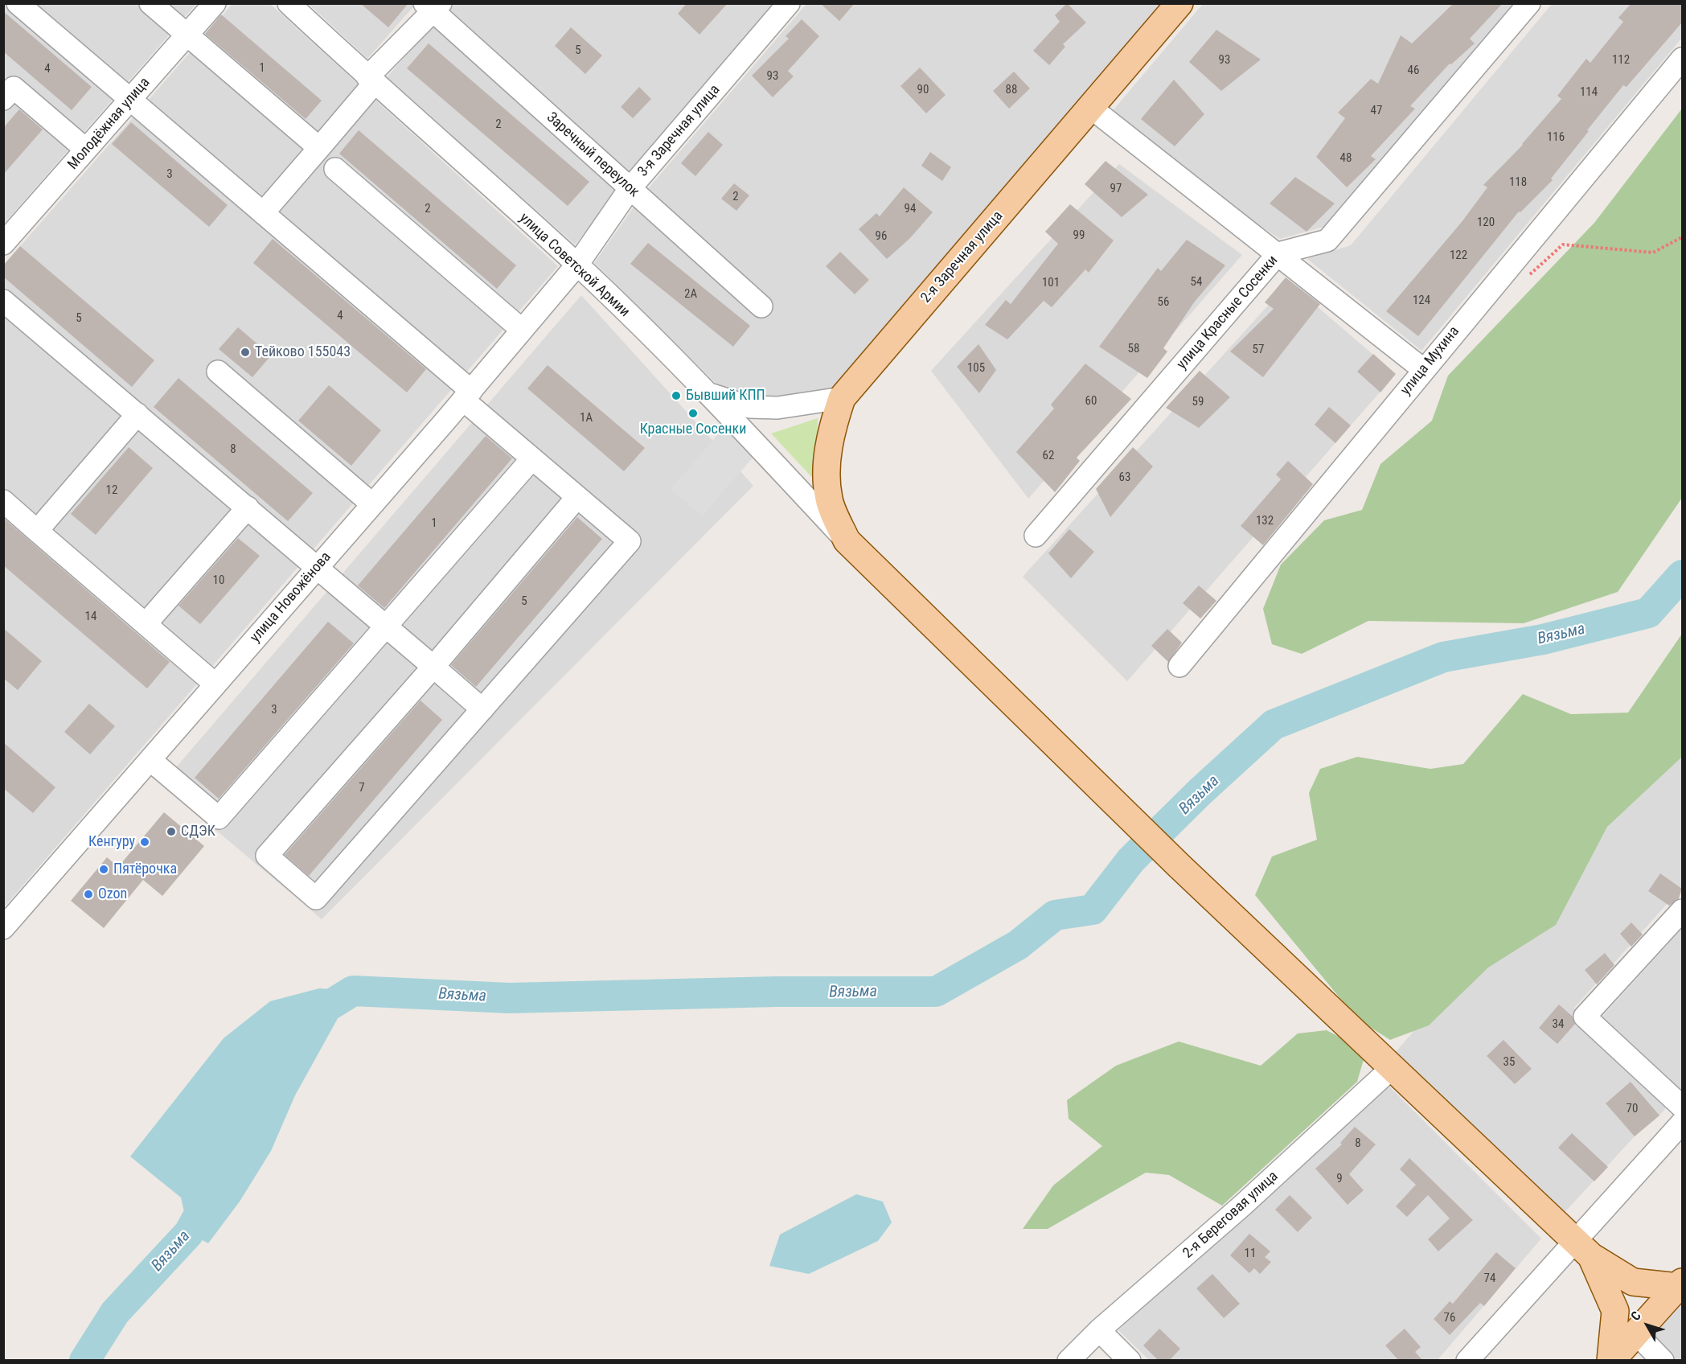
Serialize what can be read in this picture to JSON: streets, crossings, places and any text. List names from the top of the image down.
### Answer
{
  "streets": {
    "main road": ["2-я Заречная улица"],
    "street": [
      "Молодёжная улица",
      "3-я Заречная улица",
      "Заречный переулок",
      "улица Советской Армии",
      "улица Красные Сосенки",
      "улица Мухина",
      "улица Новожёнова",
      "2-я Береговая улица"
    ]
  },
  "crossings": [
    ["3-я Заречная улица", "Заречный переулок"],
    ["3-я Заречная улица", "улица Советской Армии"],
    ["3-я Заречная улица", "улица Новожёнова"],
    ["2-я Заречная улица", "улица Советской Армии"],
    ["улица Советской Армии", "улица Новожёнова"]
  ],
  "water": ["Вязьма"],
  "places": [
    "Тейково 155043",
    "Бывший КПП",
    "Красные Сосенки",
    "СДЭК",
    "Кенгуру",
    "Пятёрочка",
    "Ozon"
  ],
  "house_numbers": [
    "5",
    "93",
    "112",
    "1",
    "4",
    "46",
    "93",
    "90",
    "88",
    "114",
    "47",
    "2",
    "116",
    "48",
    "3",
    "118",
    "97",
    "2",
    "2",
    "94",
    "120",
    "99",
    "96",
    "122",
    "54",
    "101",
    "2А",
    "124",
    "56",
    "4",
    "5",
    "58",
    "57",
    "105",
    "60",
    "59",
    "1А",
    "8",
    "62",
    "63",
    "12",
    "132",
    "1",
    "10",
    "5",
    "14",
    "3",
    "7",
    "34",
    "35",
    "70",
    "8",
    "9",
    "11",
    "74",
    "76"
  ],
  "north": "top left"
}
